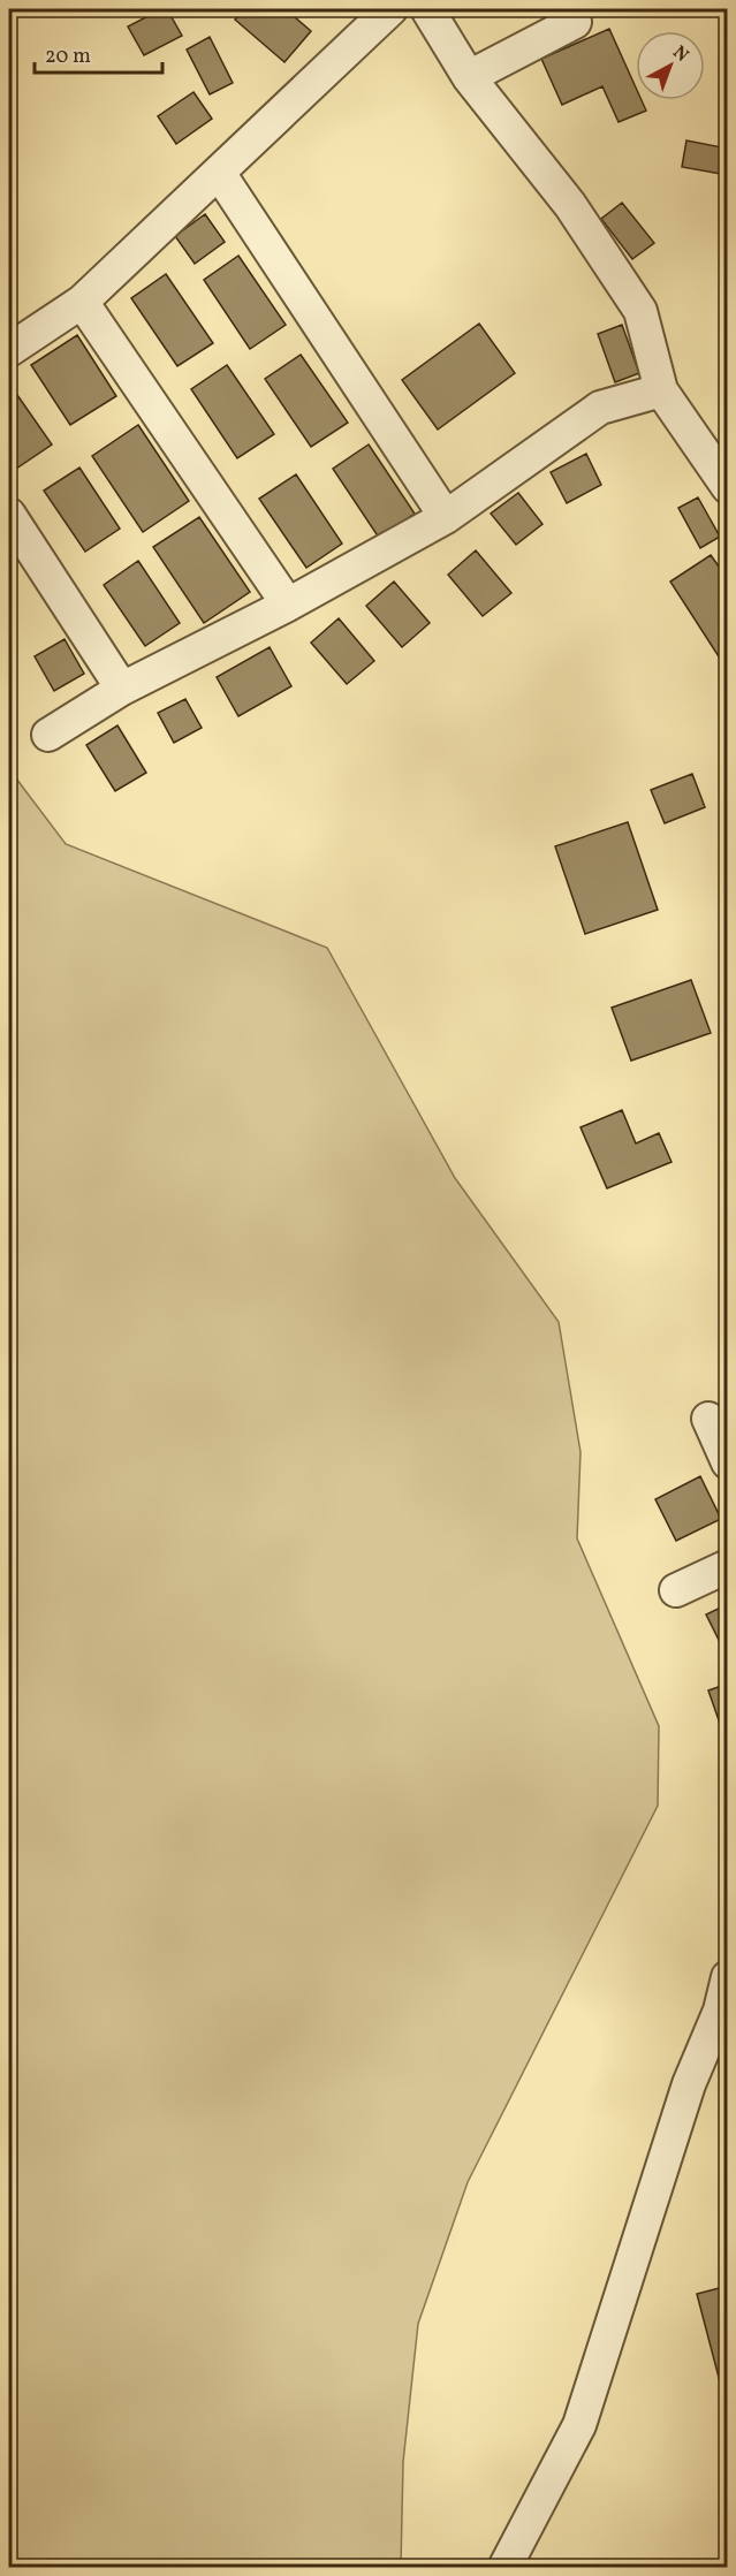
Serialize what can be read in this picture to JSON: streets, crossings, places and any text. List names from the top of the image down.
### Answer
{
  "scale_bar": "20 m",
  "north": "top right"
}
